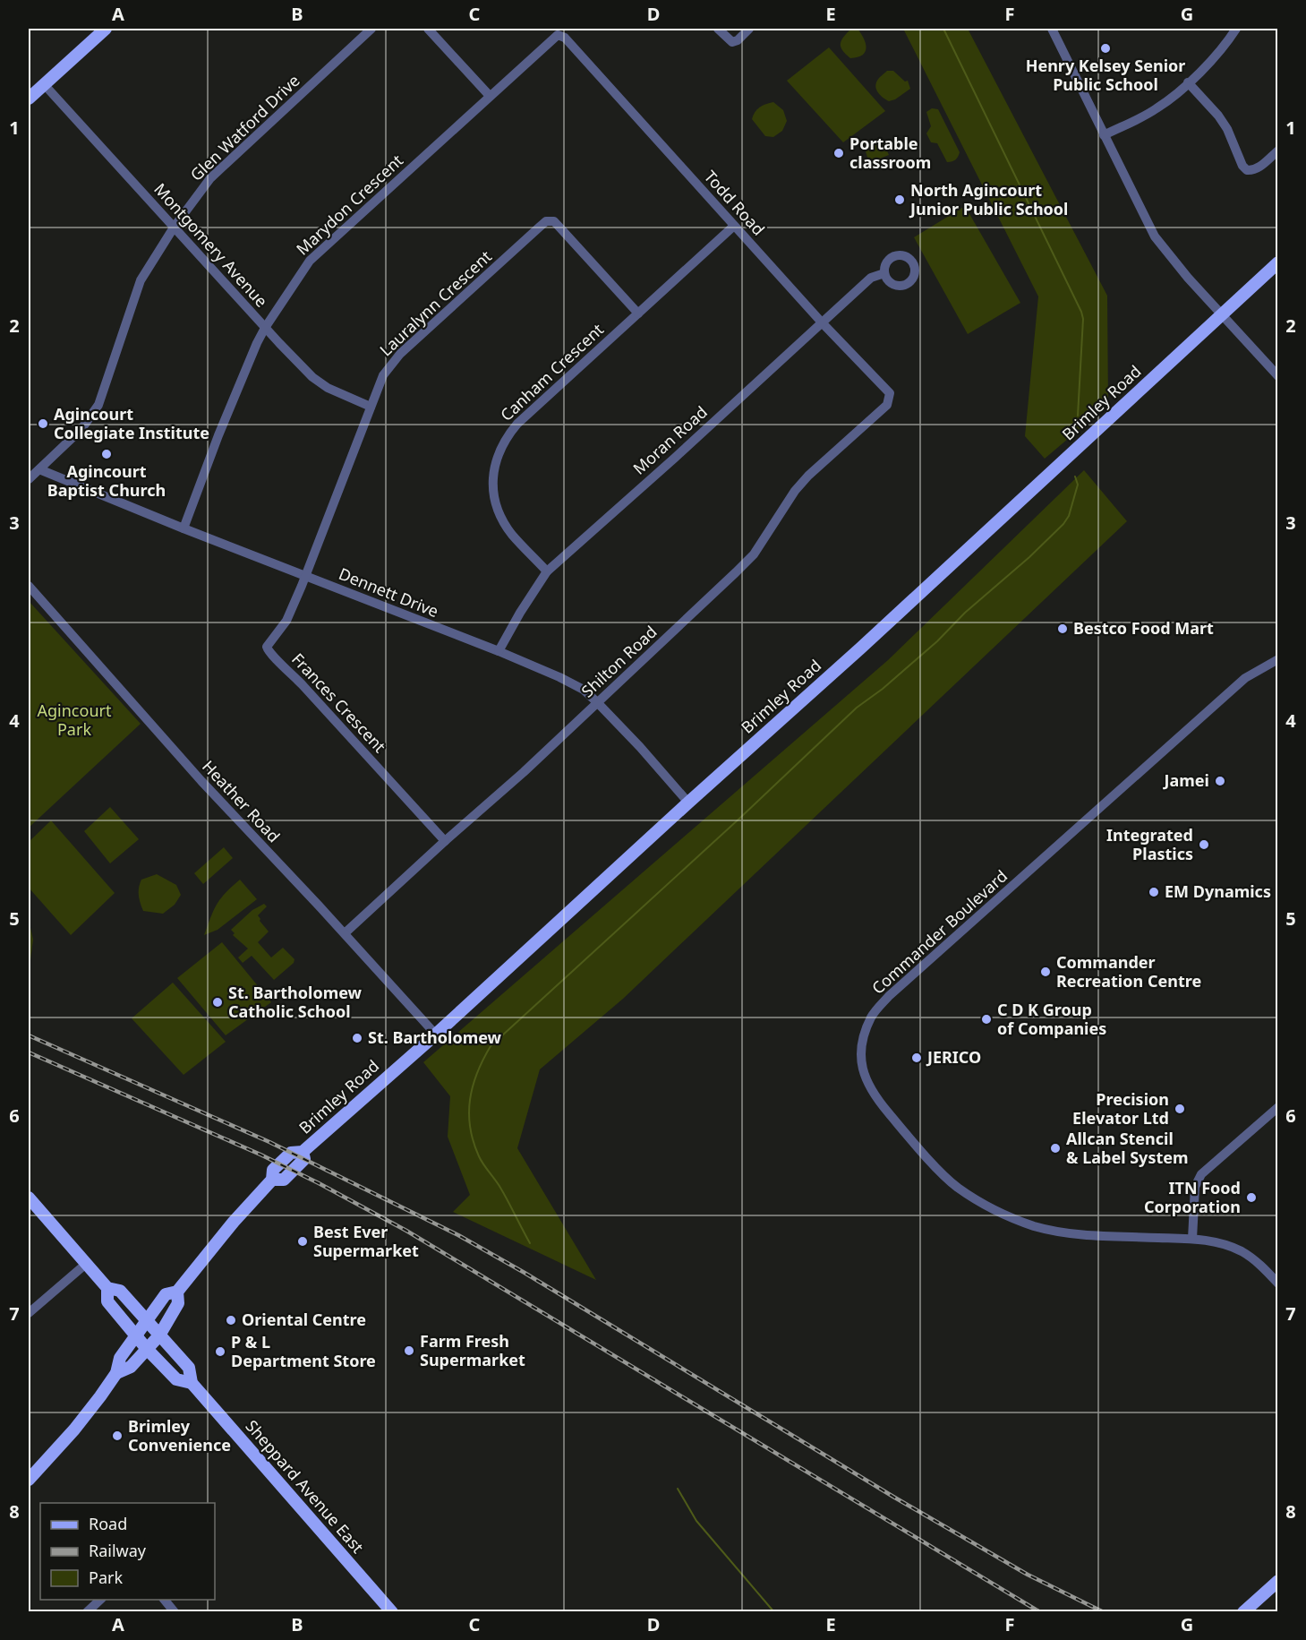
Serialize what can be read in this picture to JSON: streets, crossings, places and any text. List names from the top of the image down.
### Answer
{
  "streets": {
    "main road": ["Brimley Road", "Sheppard Avenue East"],
    "street": [
      "Glen Watford Drive",
      "Todd Road",
      "Marydon Crescent",
      "Montgomery Avenue",
      "Lauralynn Crescent",
      "Canham Crescent",
      "Moran Road",
      "Dennett Drive",
      "Shilton Road",
      "Frances Crescent",
      "Heather Road",
      "Commander Boulevard"
    ]
  },
  "crossings": [
    ["Glen Watford Drive", "Montgomery Avenue"],
    ["Glen Watford Drive", "Dennett Drive"],
    ["Todd Road", "Marydon Crescent"],
    ["Todd Road", "Canham Crescent"],
    ["Todd Road", "Moran Road"],
    ["Todd Road", "Shilton Road"],
    ["Marydon Crescent", "Montgomery Avenue"],
    ["Marydon Crescent", "Dennett Drive"],
    ["Montgomery Avenue", "Lauralynn Crescent"],
    ["Lauralynn Crescent", "Canham Crescent"],
    ["Lauralynn Crescent", "Dennett Drive"],
    ["Lauralynn Crescent", "Frances Crescent"],
    ["Canham Crescent", "Moran Road"],
    ["Brimley Road", "Dennett Drive"],
    ["Brimley Road", "Heather Road"],
    ["Brimley Road", "Sheppard Avenue East"],
    ["Moran Road", "Dennett Drive"],
    ["Dennett Drive", "Shilton Road"],
    ["Dennett Drive", "Frances Crescent"],
    ["Shilton Road", "Frances Crescent"],
    ["Shilton Road", "Heather Road"]
  ],
  "parks": ["Agincourt Park"],
  "places": [
    "Henry Kelsey Senior Public School",
    "Portable classroom",
    "North Agincourt Junior Public School",
    "Agincourt Collegiate Institute",
    "Agincourt Baptist Church",
    "Bestco Food Mart",
    "Jamei",
    "Integrated Plastics",
    "EM Dynamics",
    "Commander Recreation Centre",
    "St. Bartholomew Catholic School",
    "C D K Group of Companies",
    "St. Bartholomew",
    "JERICO",
    "Precision Elevator Ltd",
    "Allcan Stencil & Label System",
    "ITN Food Corporation",
    "Best Ever Supermarket",
    "Oriental Centre",
    "Farm Fresh Supermarket",
    "P & L Department Store",
    "Brimley Convenience"
  ],
  "legend": ["Road", "Railway", "Park"],
  "grid": {
    "columns": [
      "A",
      "B",
      "C",
      "D",
      "E",
      "F",
      "G"
    ],
    "rows": [
      "1",
      "2",
      "3",
      "4",
      "5",
      "6",
      "7",
      "8"
    ]
  }
}
